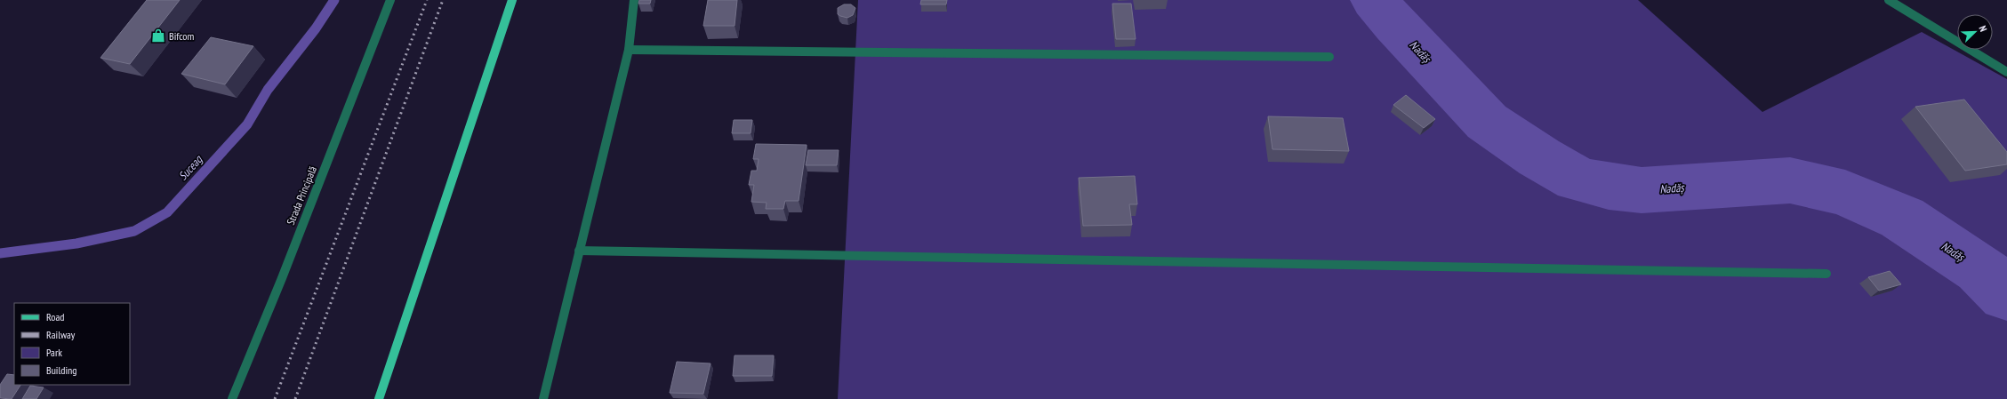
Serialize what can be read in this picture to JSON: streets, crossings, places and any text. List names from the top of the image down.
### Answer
{
  "streets": {
    "street": ["Strada Principală"]
  },
  "water": ["Nadăș", "Suceag"],
  "places": {
    "shop": ["Bifcom"]
  },
  "legend": [
    "Road",
    "Railway",
    "Park",
    "Building"
  ],
  "north": "top right"
}
